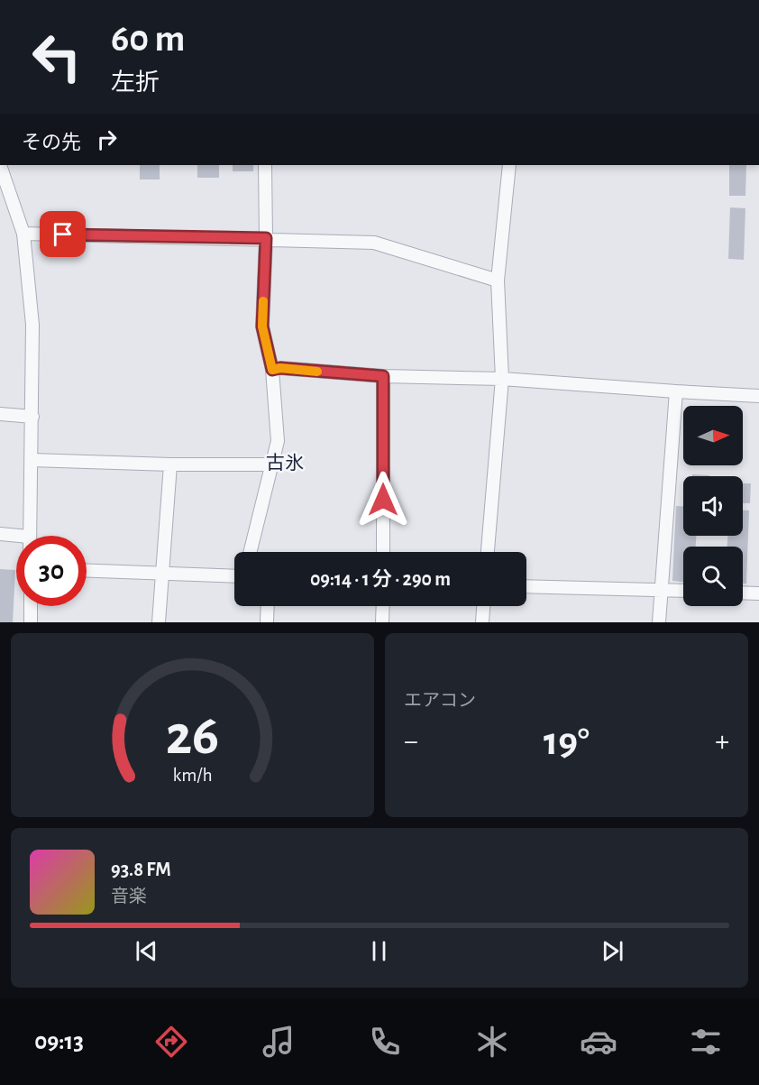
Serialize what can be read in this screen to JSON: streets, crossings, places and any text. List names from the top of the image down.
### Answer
{
  "districts": ["古氷"],
  "north": "right",
  "page": {
    "turn": ["60 m", "左折"],
    "then": "その先",
    "limit": "30",
    "trip": "09:14 · 1 分 · 290 m",
    "tile": "エアコン",
    "heat": ["−", "19°", "+"],
    "song": ["93.8 FM", "音楽"],
    "tabs": "09:13",
    "gauge": ["26", "km/h"]
  }
}
